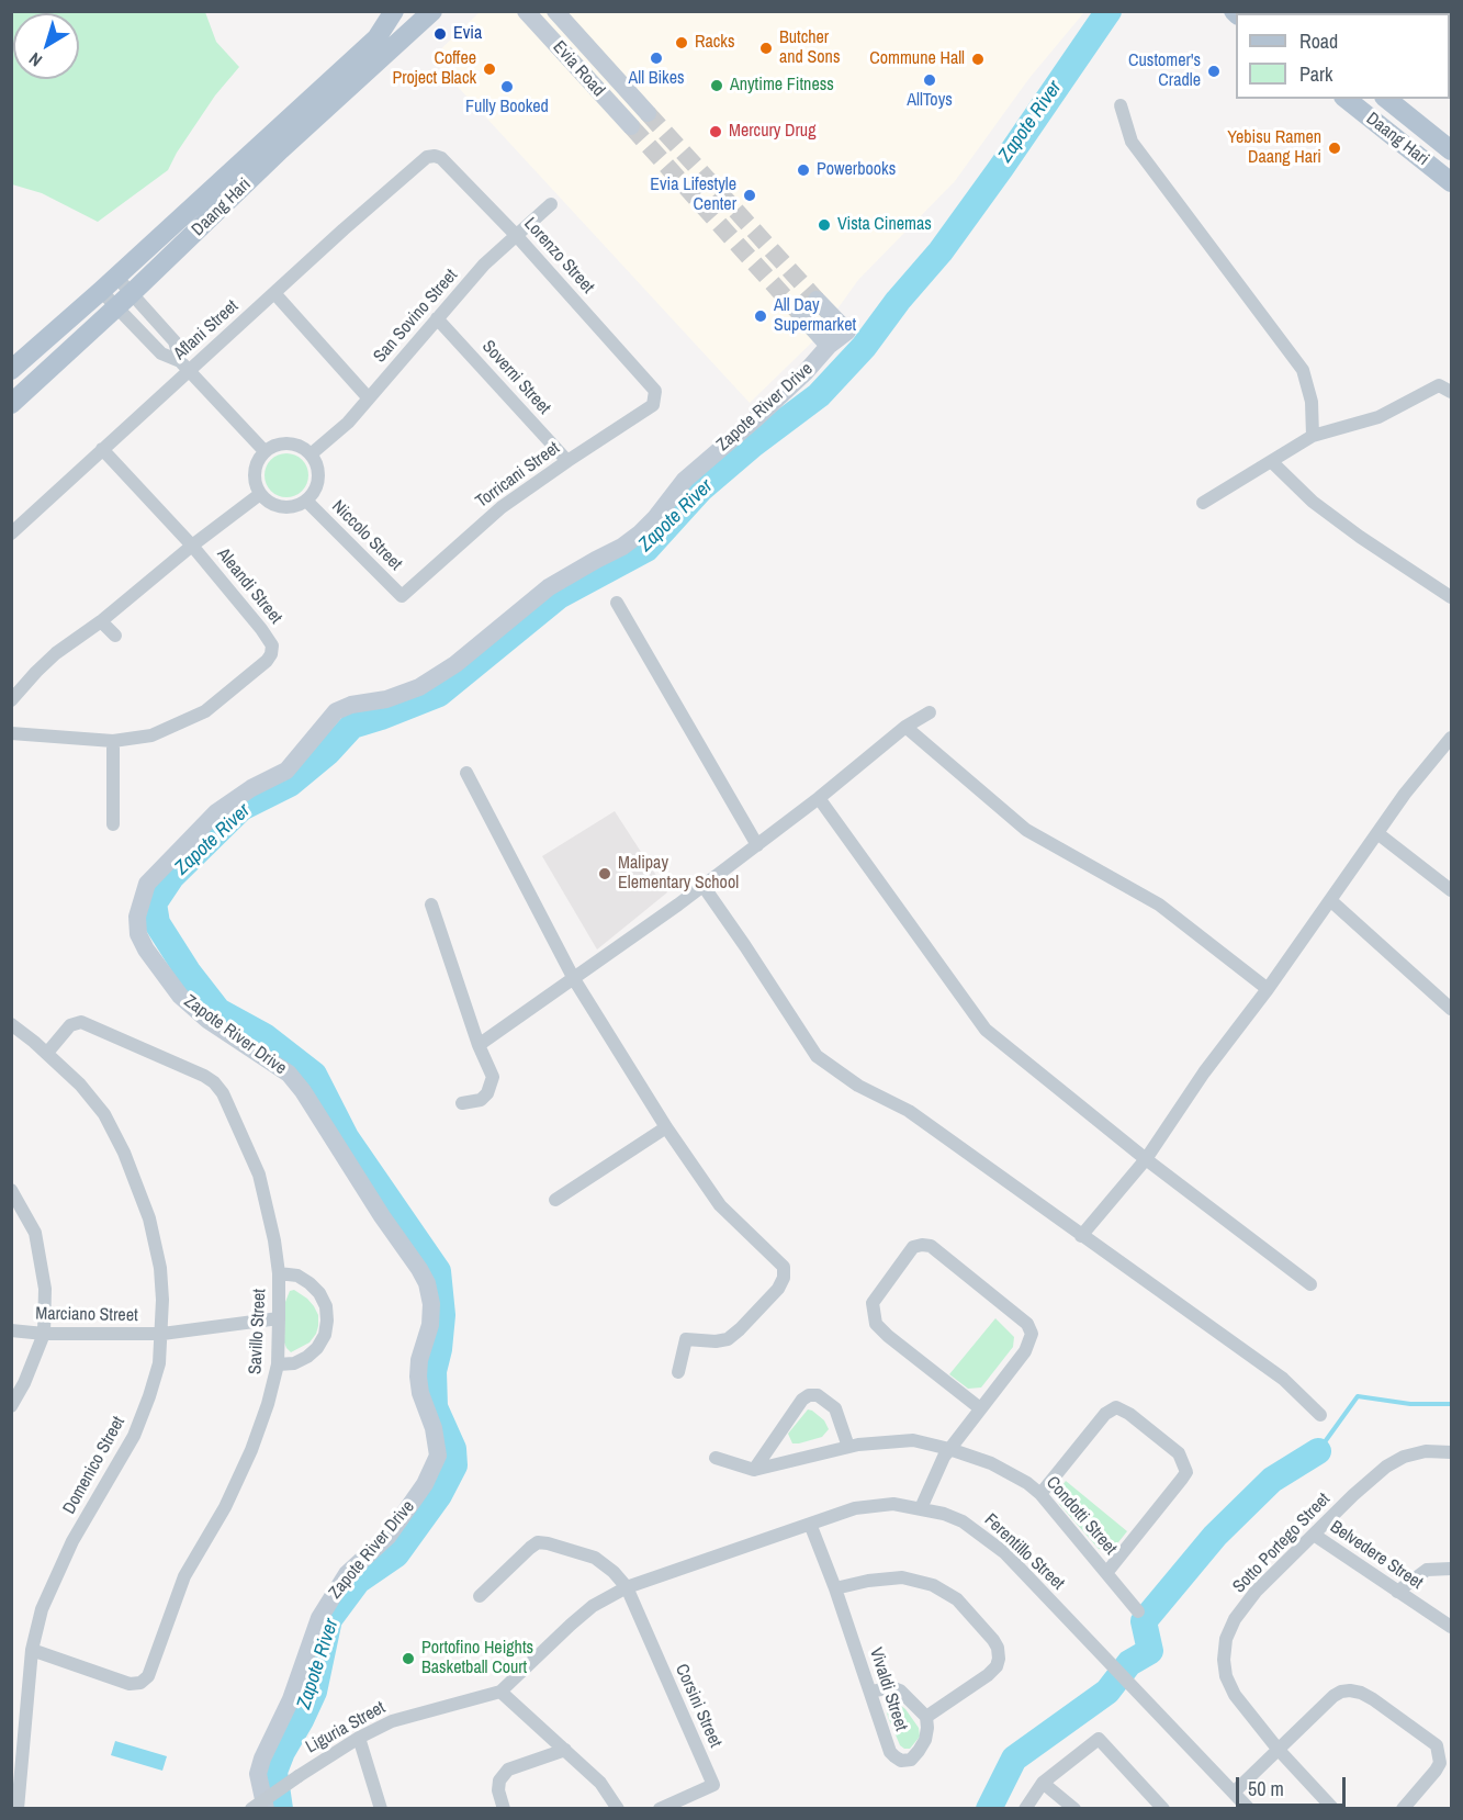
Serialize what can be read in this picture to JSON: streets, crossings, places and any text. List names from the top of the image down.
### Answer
{
  "streets": {
    "main road": ["Daang Hari"],
    "street": [
      "Evia Road",
      "Lorenzo Street",
      "San Sovino Street",
      "Aflani Street",
      "Soverni Street",
      "Zapote River Drive",
      "Torricani Street",
      "Niccolo Street",
      "Aleandi Street",
      "Marciano Street",
      "Savillo Street",
      "Domenico Street",
      "Condotti Street",
      "Sotto Portego Street",
      "Ferentillo Street",
      "Belvedere Street",
      "Vivaldi Street",
      "Corsini Street",
      "Liguria Street"
    ]
  },
  "crossings": [
    ["Lorenzo Street", "San Sovino Street"],
    ["Lorenzo Street", "Aflani Street"],
    ["Lorenzo Street", "Torricani Street"],
    ["San Sovino Street", "Soverni Street"],
    ["San Sovino Street", "Niccolo Street"],
    ["Aflani Street", "Aleandi Street"],
    ["Soverni Street", "Torricani Street"],
    ["Torricani Street", "Niccolo Street"],
    ["Marciano Street", "Savillo Street"],
    ["Marciano Street", "Domenico Street"],
    ["Savillo Street", "Domenico Street"],
    ["Sotto Portego Street", "Belvedere Street"],
    ["Ferentillo Street", "Vivaldi Street"],
    ["Ferentillo Street", "Corsini Street"],
    ["Ferentillo Street", "Liguria Street"],
    ["Corsini Street", "Liguria Street"]
  ],
  "water": ["Zapote River"],
  "places": [
    "Evia",
    "Racks",
    "Butcher and Sons",
    "All Bikes",
    "Commune Hall",
    "Coffee Project Black",
    "Customer's Cradle",
    "AllToys",
    "Anytime Fitness",
    "Fully Booked",
    "Mercury Drug",
    "Yebisu Ramen Daang Hari",
    "Powerbooks",
    "Evia Lifestyle Center",
    "Vista Cinemas",
    "All Day Supermarket",
    "Malipay Elementary School",
    "Portofino Heights Basketball Court"
  ],
  "legend": ["Road", "Park"],
  "scale_bar": "50 m",
  "north": "bottom left"
}
